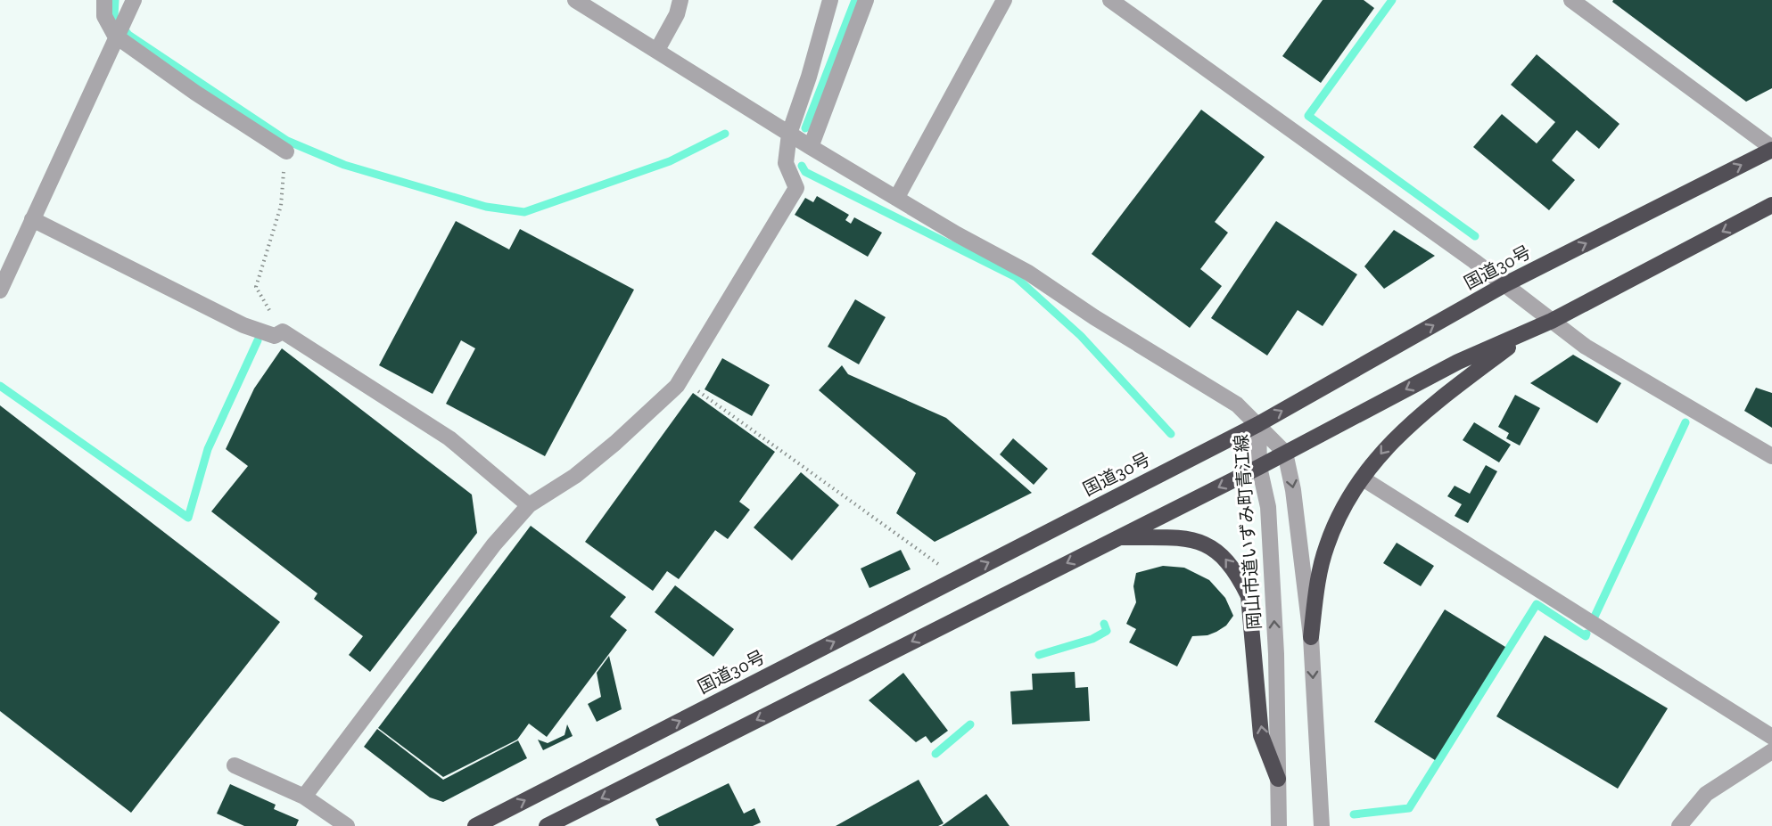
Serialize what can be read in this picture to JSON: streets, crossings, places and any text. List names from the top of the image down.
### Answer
{
  "streets": {
    "highway": ["国道30号"],
    "street": ["岡山市道いずみ町青江線"]
  },
  "crossings": [
    ["国道30号", "岡山市道いずみ町青江線"]
  ]
}
